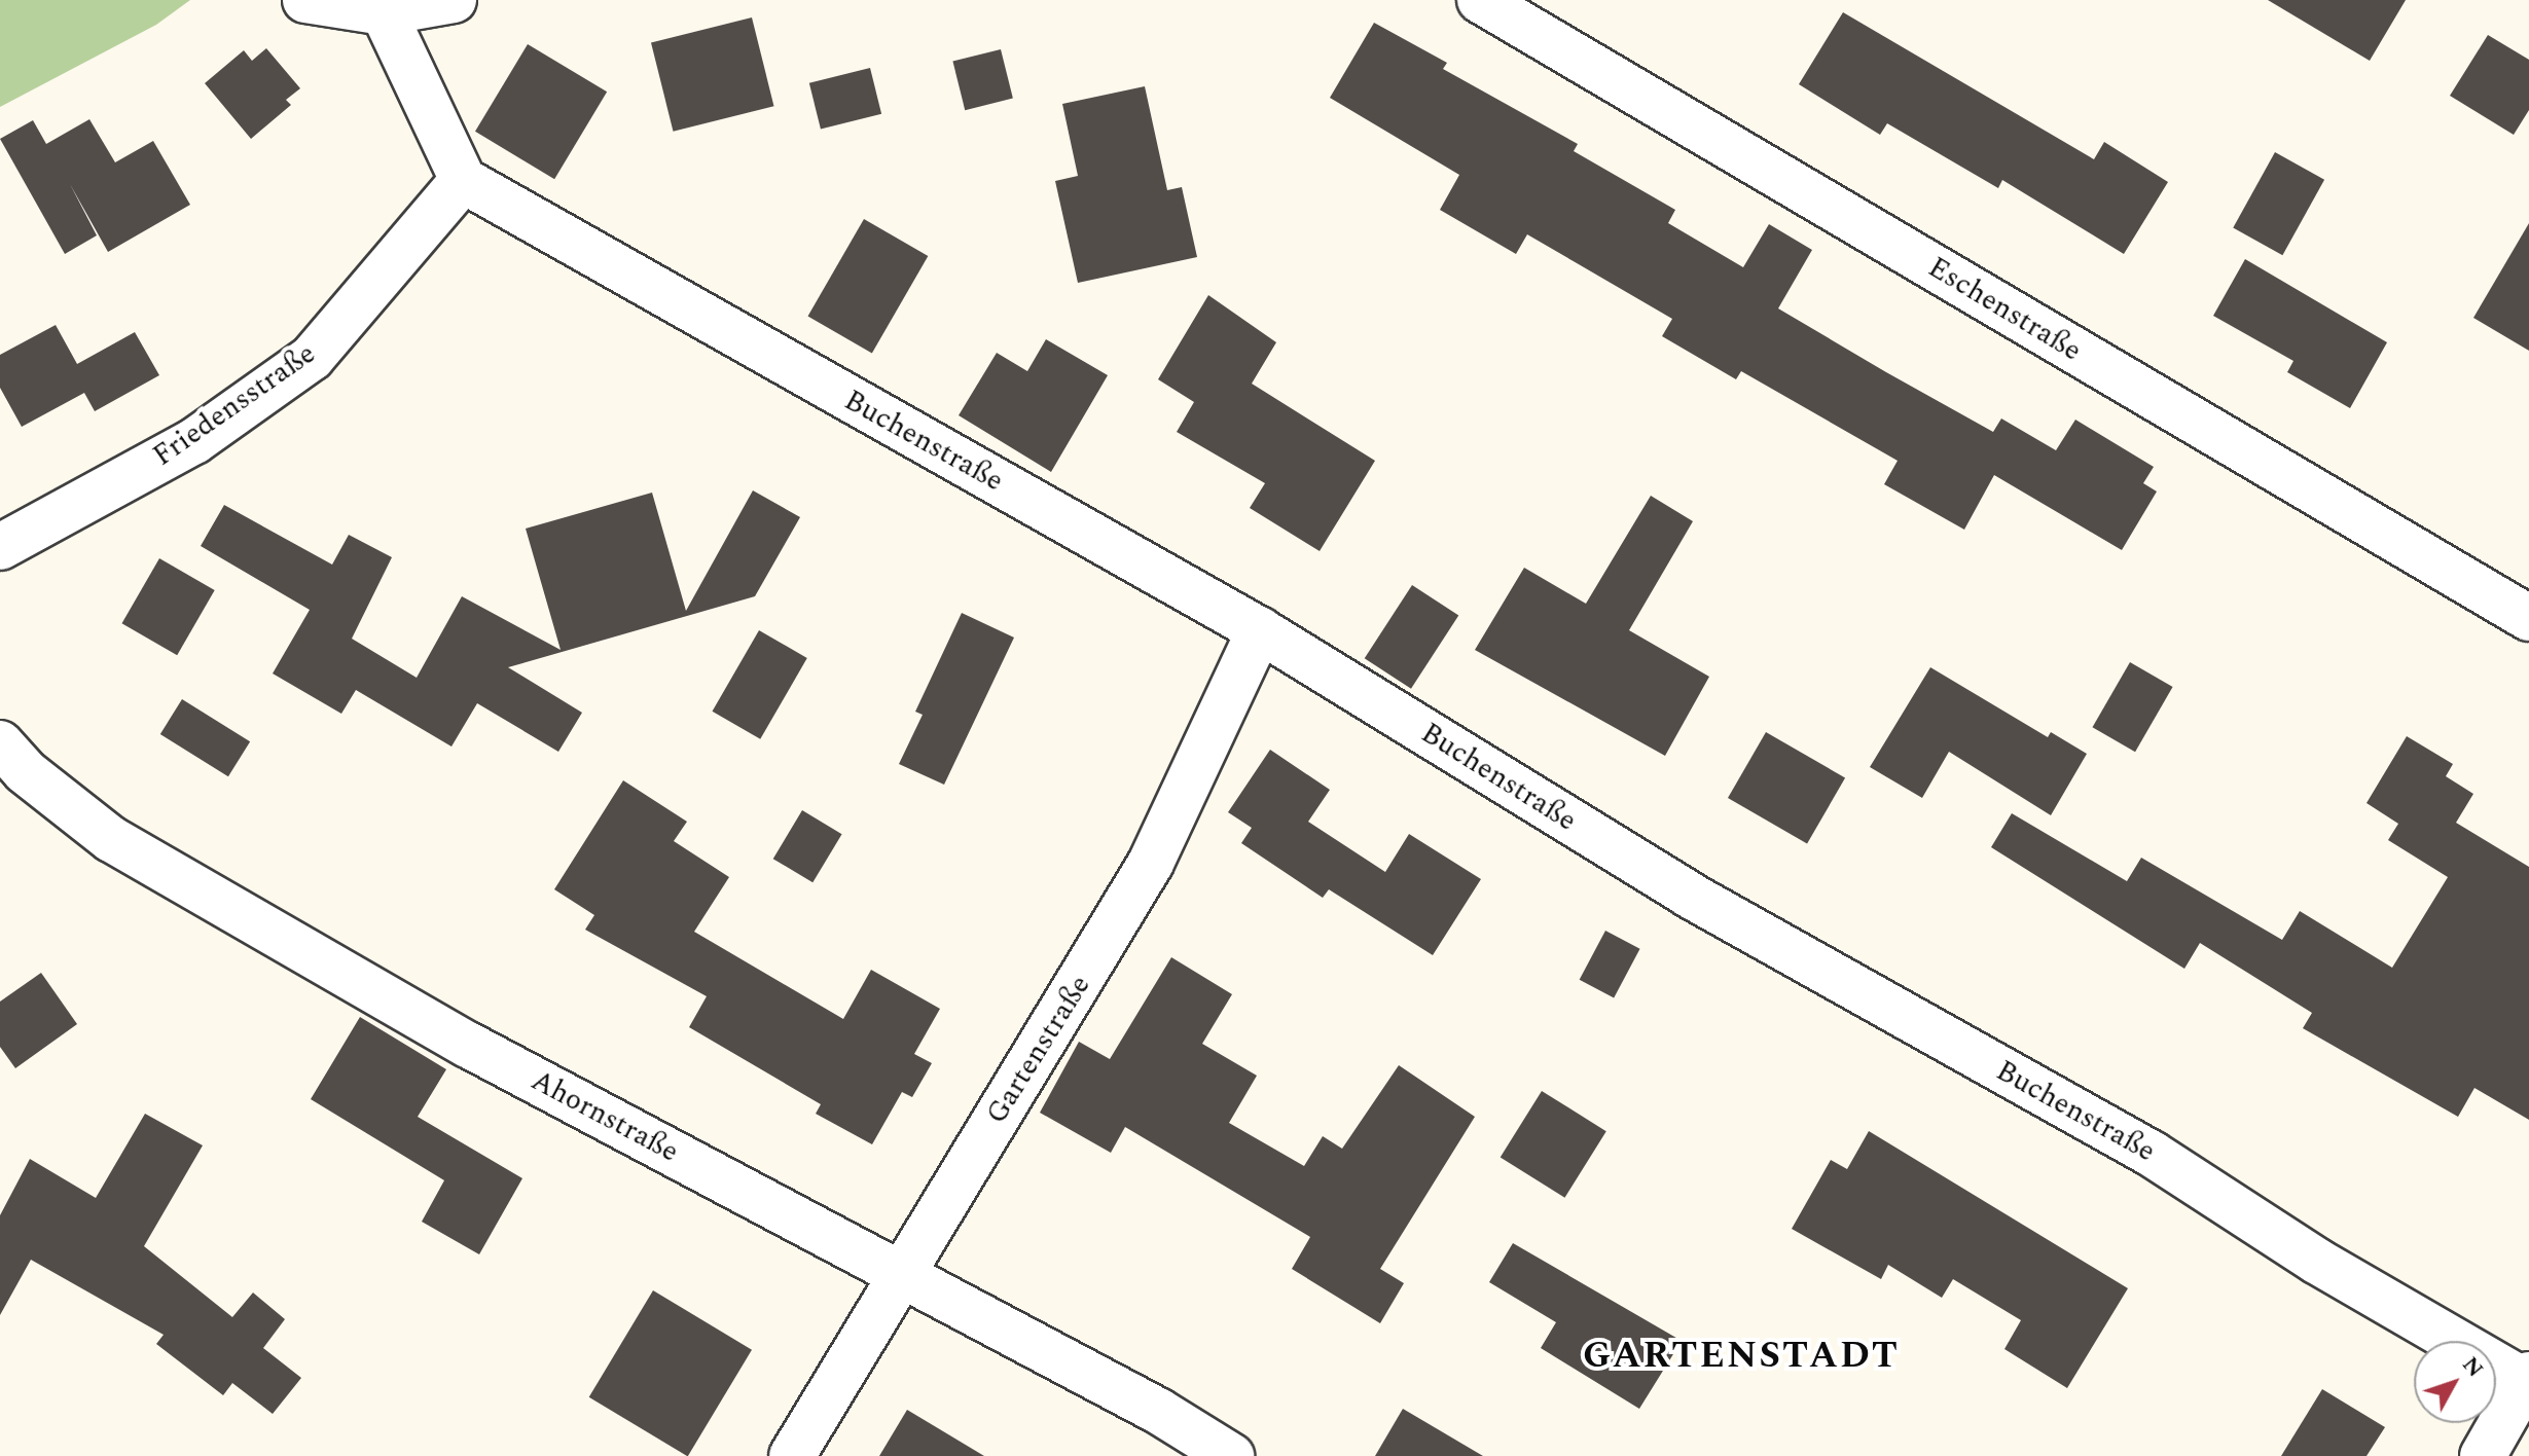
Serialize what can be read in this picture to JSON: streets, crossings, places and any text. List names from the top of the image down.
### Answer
{
  "streets": {
    "street": [
      "Eschenstraße",
      "Friedensstraße",
      "Buchenstraße",
      "Gartenstraße",
      "Ahornstraße"
    ]
  },
  "crossings": [
    ["Friedensstraße", "Buchenstraße"],
    ["Buchenstraße", "Gartenstraße"],
    ["Gartenstraße", "Ahornstraße"]
  ],
  "districts": ["GARTENSTADT"],
  "north": "top right"
}
